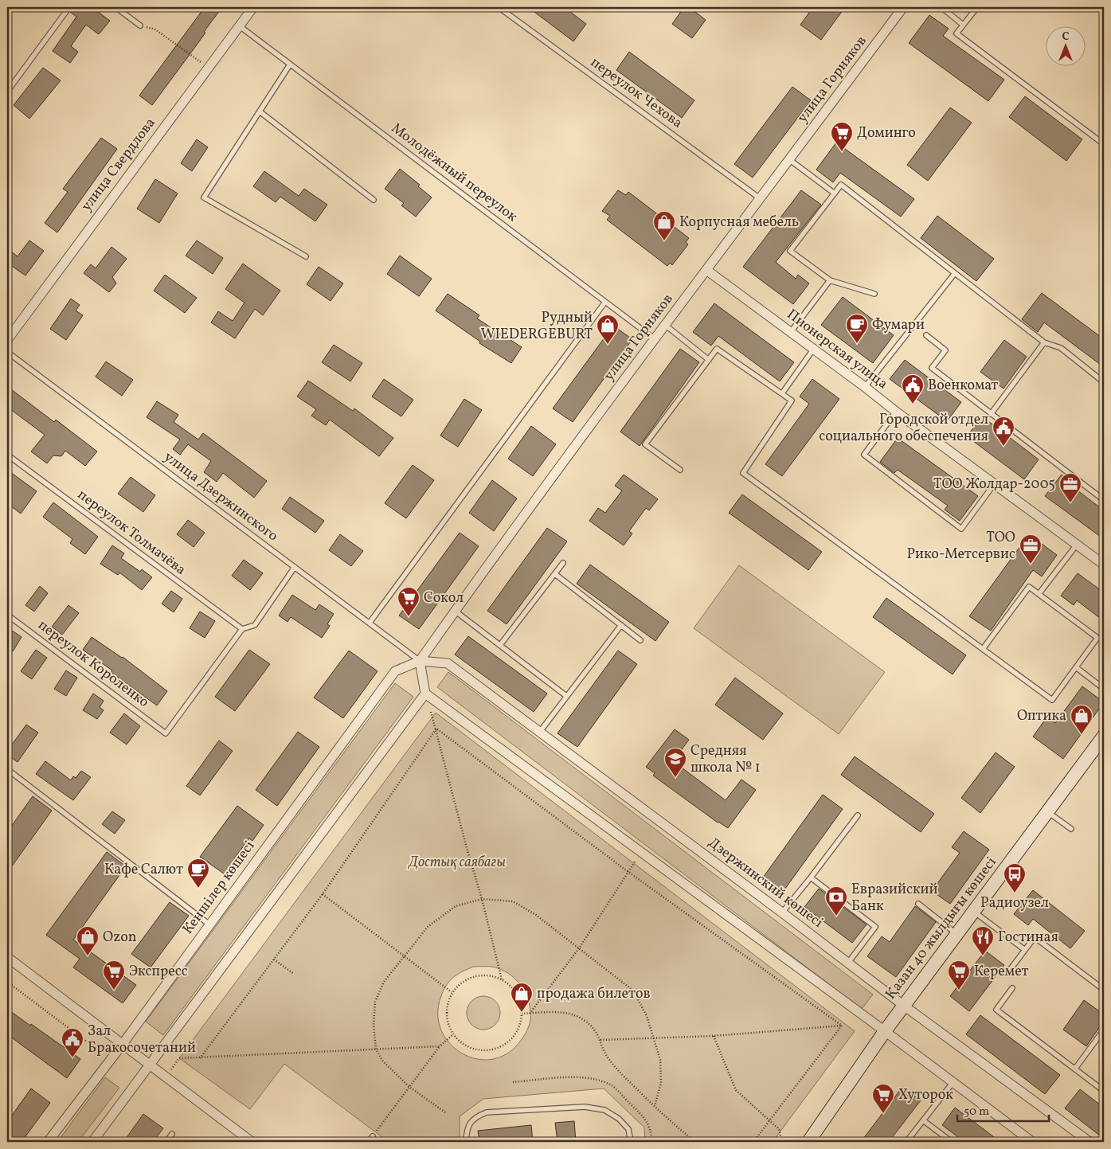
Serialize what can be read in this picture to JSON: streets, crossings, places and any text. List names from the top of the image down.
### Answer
{
  "streets": {
    "street": [
      "улица Горняков",
      "улица Свердлова",
      "Пионерская улица",
      "Дзержинский көшесі",
      "Кеншілер көшесі",
      "Қазан 40 жылдығы көшесі"
    ],
    "lane": [
      "переулок Чехова",
      "Молодёжный переулок",
      "улица Дзержинского",
      "переулок Толмачёва",
      "переулок Короленко"
    ]
  },
  "crossings": [
    ["улица Горняков", "переулок Чехова"],
    ["улица Горняков", "Молодёжный переулок"],
    ["улица Горняков", "Пионерская улица"],
    ["улица Горняков", "улица Дзержинского"],
    ["улица Горняков", "Дзержинский көшесі"],
    ["улица Горняков", "Кеншілер көшесі"],
    ["улица Свердлова", "Молодёжный переулок"],
    ["улица Дзержинского", "Дзержинский көшесі"],
    ["улица Дзержинского", "Кеншілер көшесі"],
    ["переулок Толмачёва", "переулок Короленко"],
    ["Дзержинский көшесі", "Кеншілер көшесі"],
    ["Дзержинский көшесі", "Қазан 40 жылдығы көшесі"]
  ],
  "parks": ["Достық саябағы"],
  "places": {
    "supermarket": [
      "Доминго",
      "Сокол",
      "Экспресс",
      "Керемет",
      "Хуторок"
    ],
    "shop": [
      "Корпусная мебель",
      "Рудный WIEDERGEBURT",
      "Оптика",
      "Ozon",
      "продажа билетов"
    ],
    "cafe": ["Фумари", "Кафе Салют"],
    "public building": ["Военкомат", "Городской отдел социального обеспечения", "Зал Бракосочетаний"],
    "office": ["ТОО Жолдар-2005", "ТОО Рико-Метсервис"],
    "school or university": ["Средняя школа № 1"],
    "bus stop": ["Радиоузел"],
    "bank": ["Евразийский Банк"],
    "restaurant": ["Гостиная"]
  },
  "scale_bar": "50 m",
  "north": "top"
}
